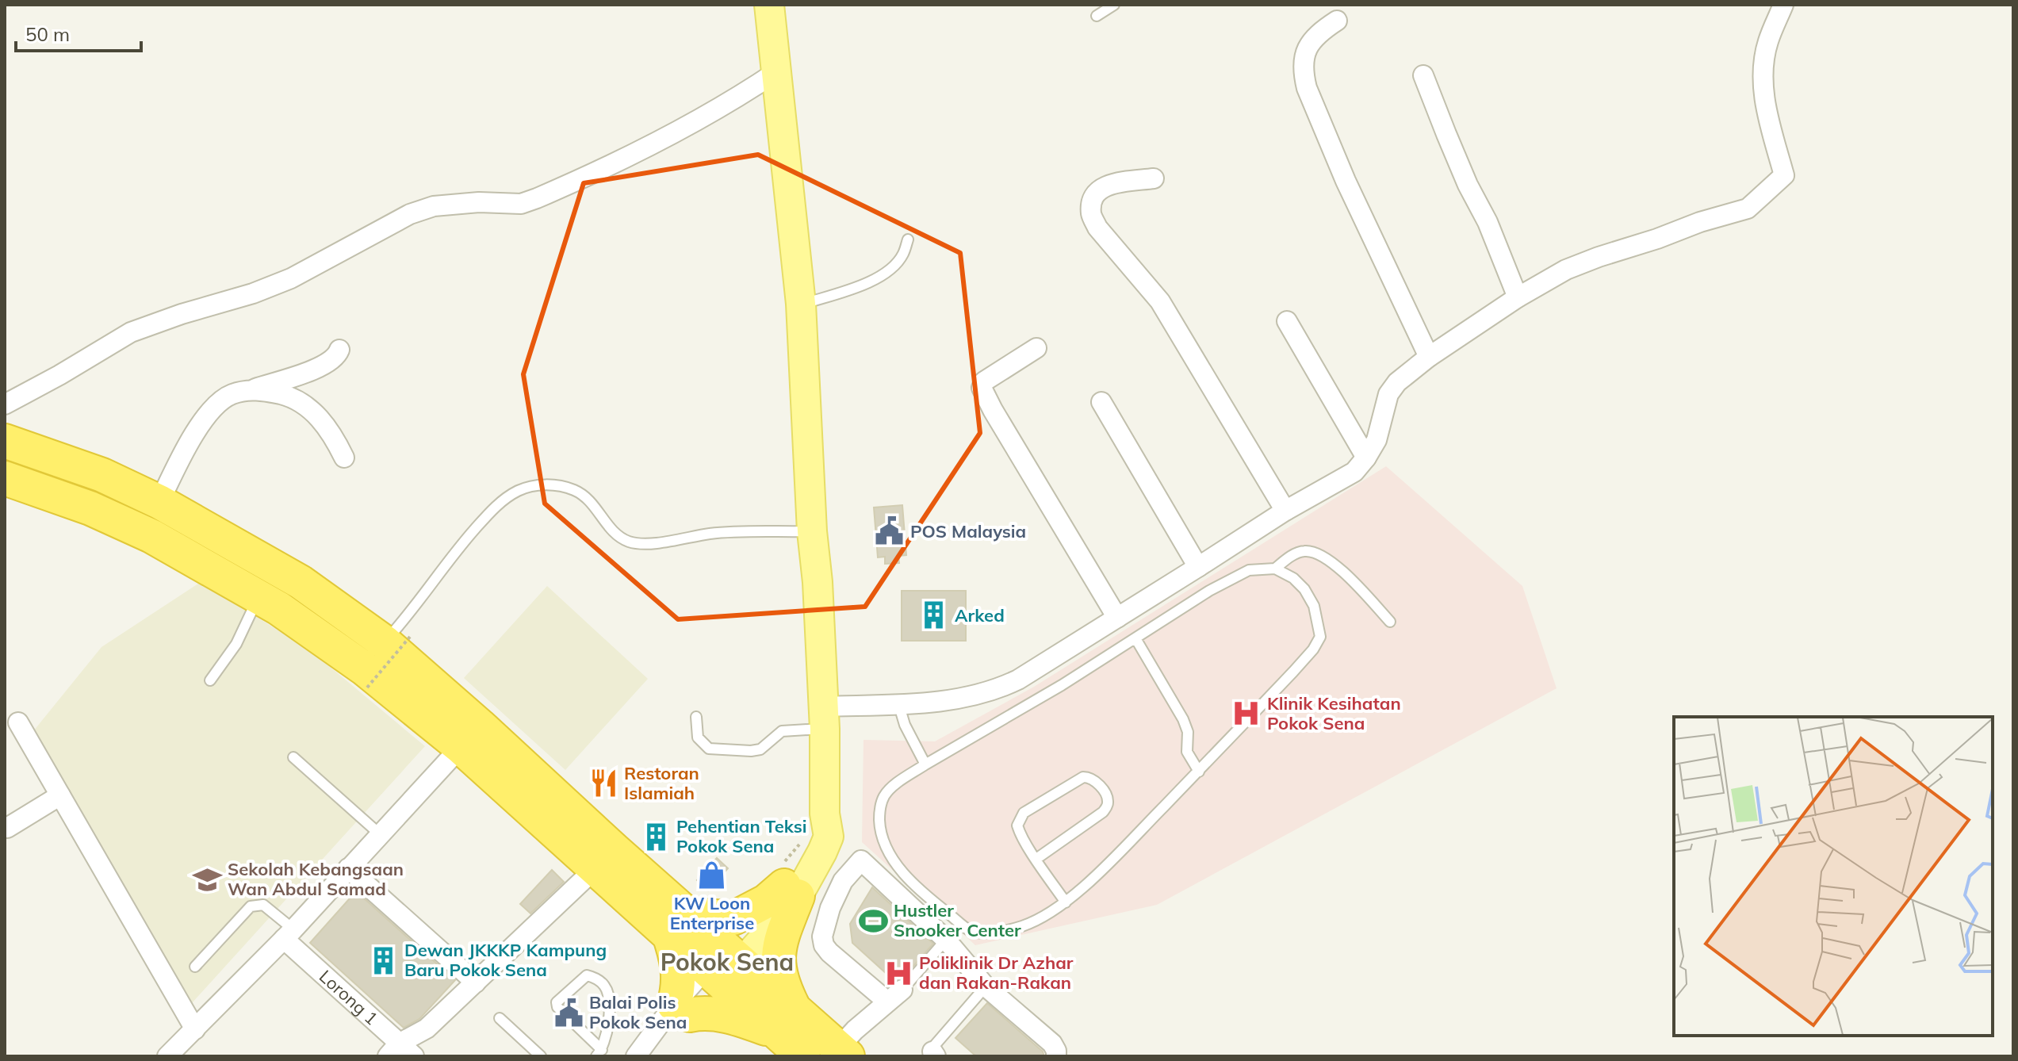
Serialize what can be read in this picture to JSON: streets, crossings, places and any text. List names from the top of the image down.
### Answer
{
  "streets": {
    "street": ["Lorong 1"]
  },
  "districts": ["Pokok Sena"],
  "places": {
    "public building": ["POS Malaysia", "Balai Polis Pokok Sena"],
    "building": ["Arked", "Pehentian Teksi Pokok Sena", "Dewan JKKKP Kampung Baru Pokok Sena"],
    "hospital": ["Klinik Kesihatan Pokok Sena", "Poliklinik Dr Azhar dan Rakan-Rakan"],
    "restaurant": ["Restoran Islamiah"],
    "shop": ["KW Loon Enterprise"],
    "school or university": ["Sekolah Kebangsaan Wan Abdul Samad"],
    "sports": ["Hustler Snooker Center"]
  },
  "scale_bar": "50 m"
}
